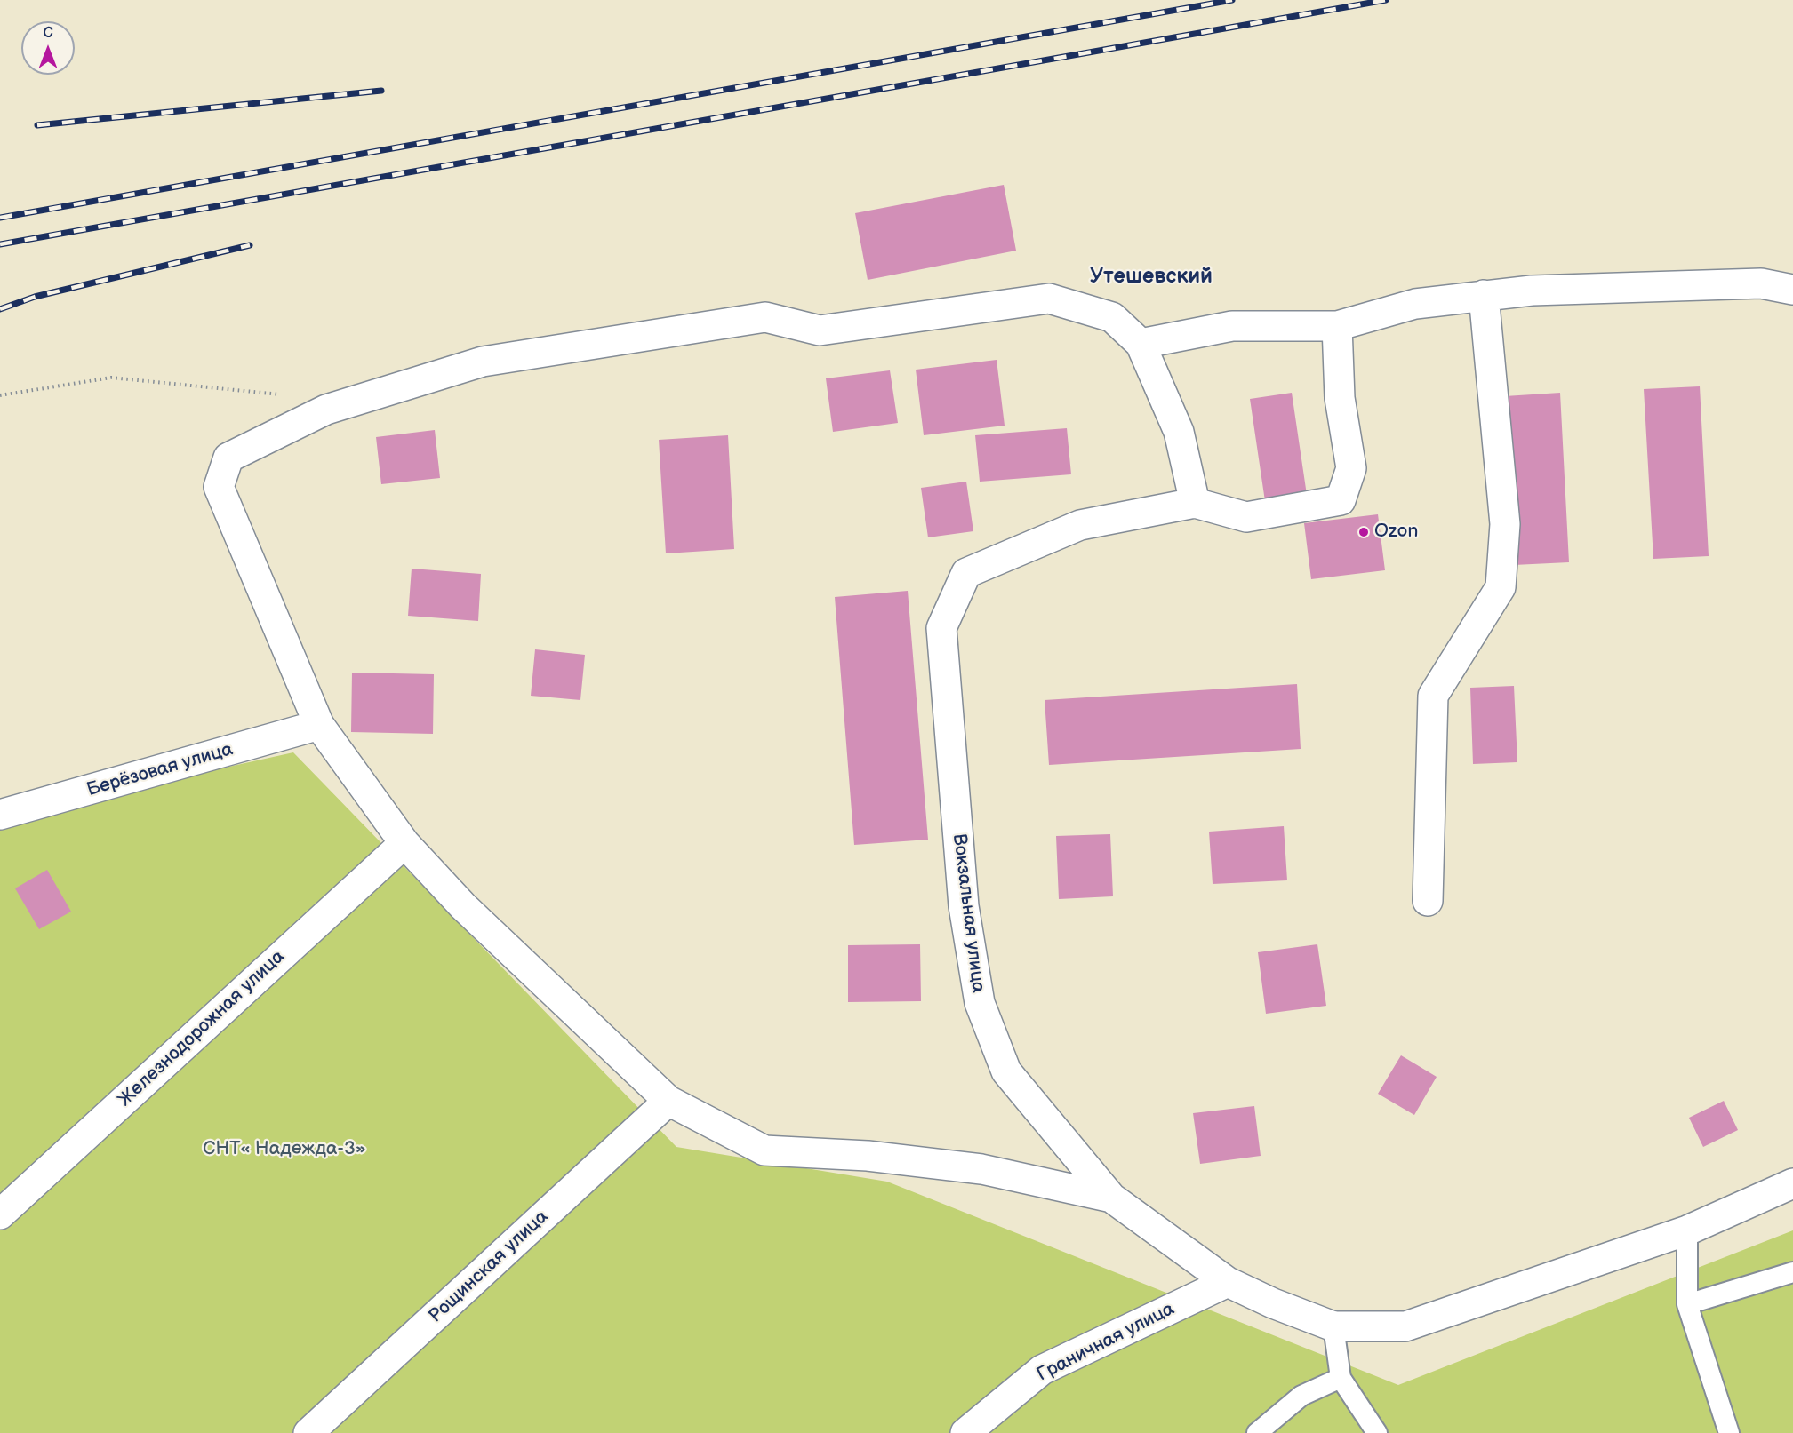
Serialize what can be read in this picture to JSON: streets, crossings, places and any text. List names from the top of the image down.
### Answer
{
  "streets": {
    "street": [
      "Берёзовая улица",
      "Вокзальная улица",
      "Железнодорожная улица",
      "Рощинская улица",
      "Граничная улица"
    ]
  },
  "crossings": [
    ["Вокзальная улица", "Граничная улица"]
  ],
  "districts": ["Утешевский"],
  "parks": ["СНТ« Надежда-3»"],
  "places": ["Ozon"],
  "north": "top"
}
